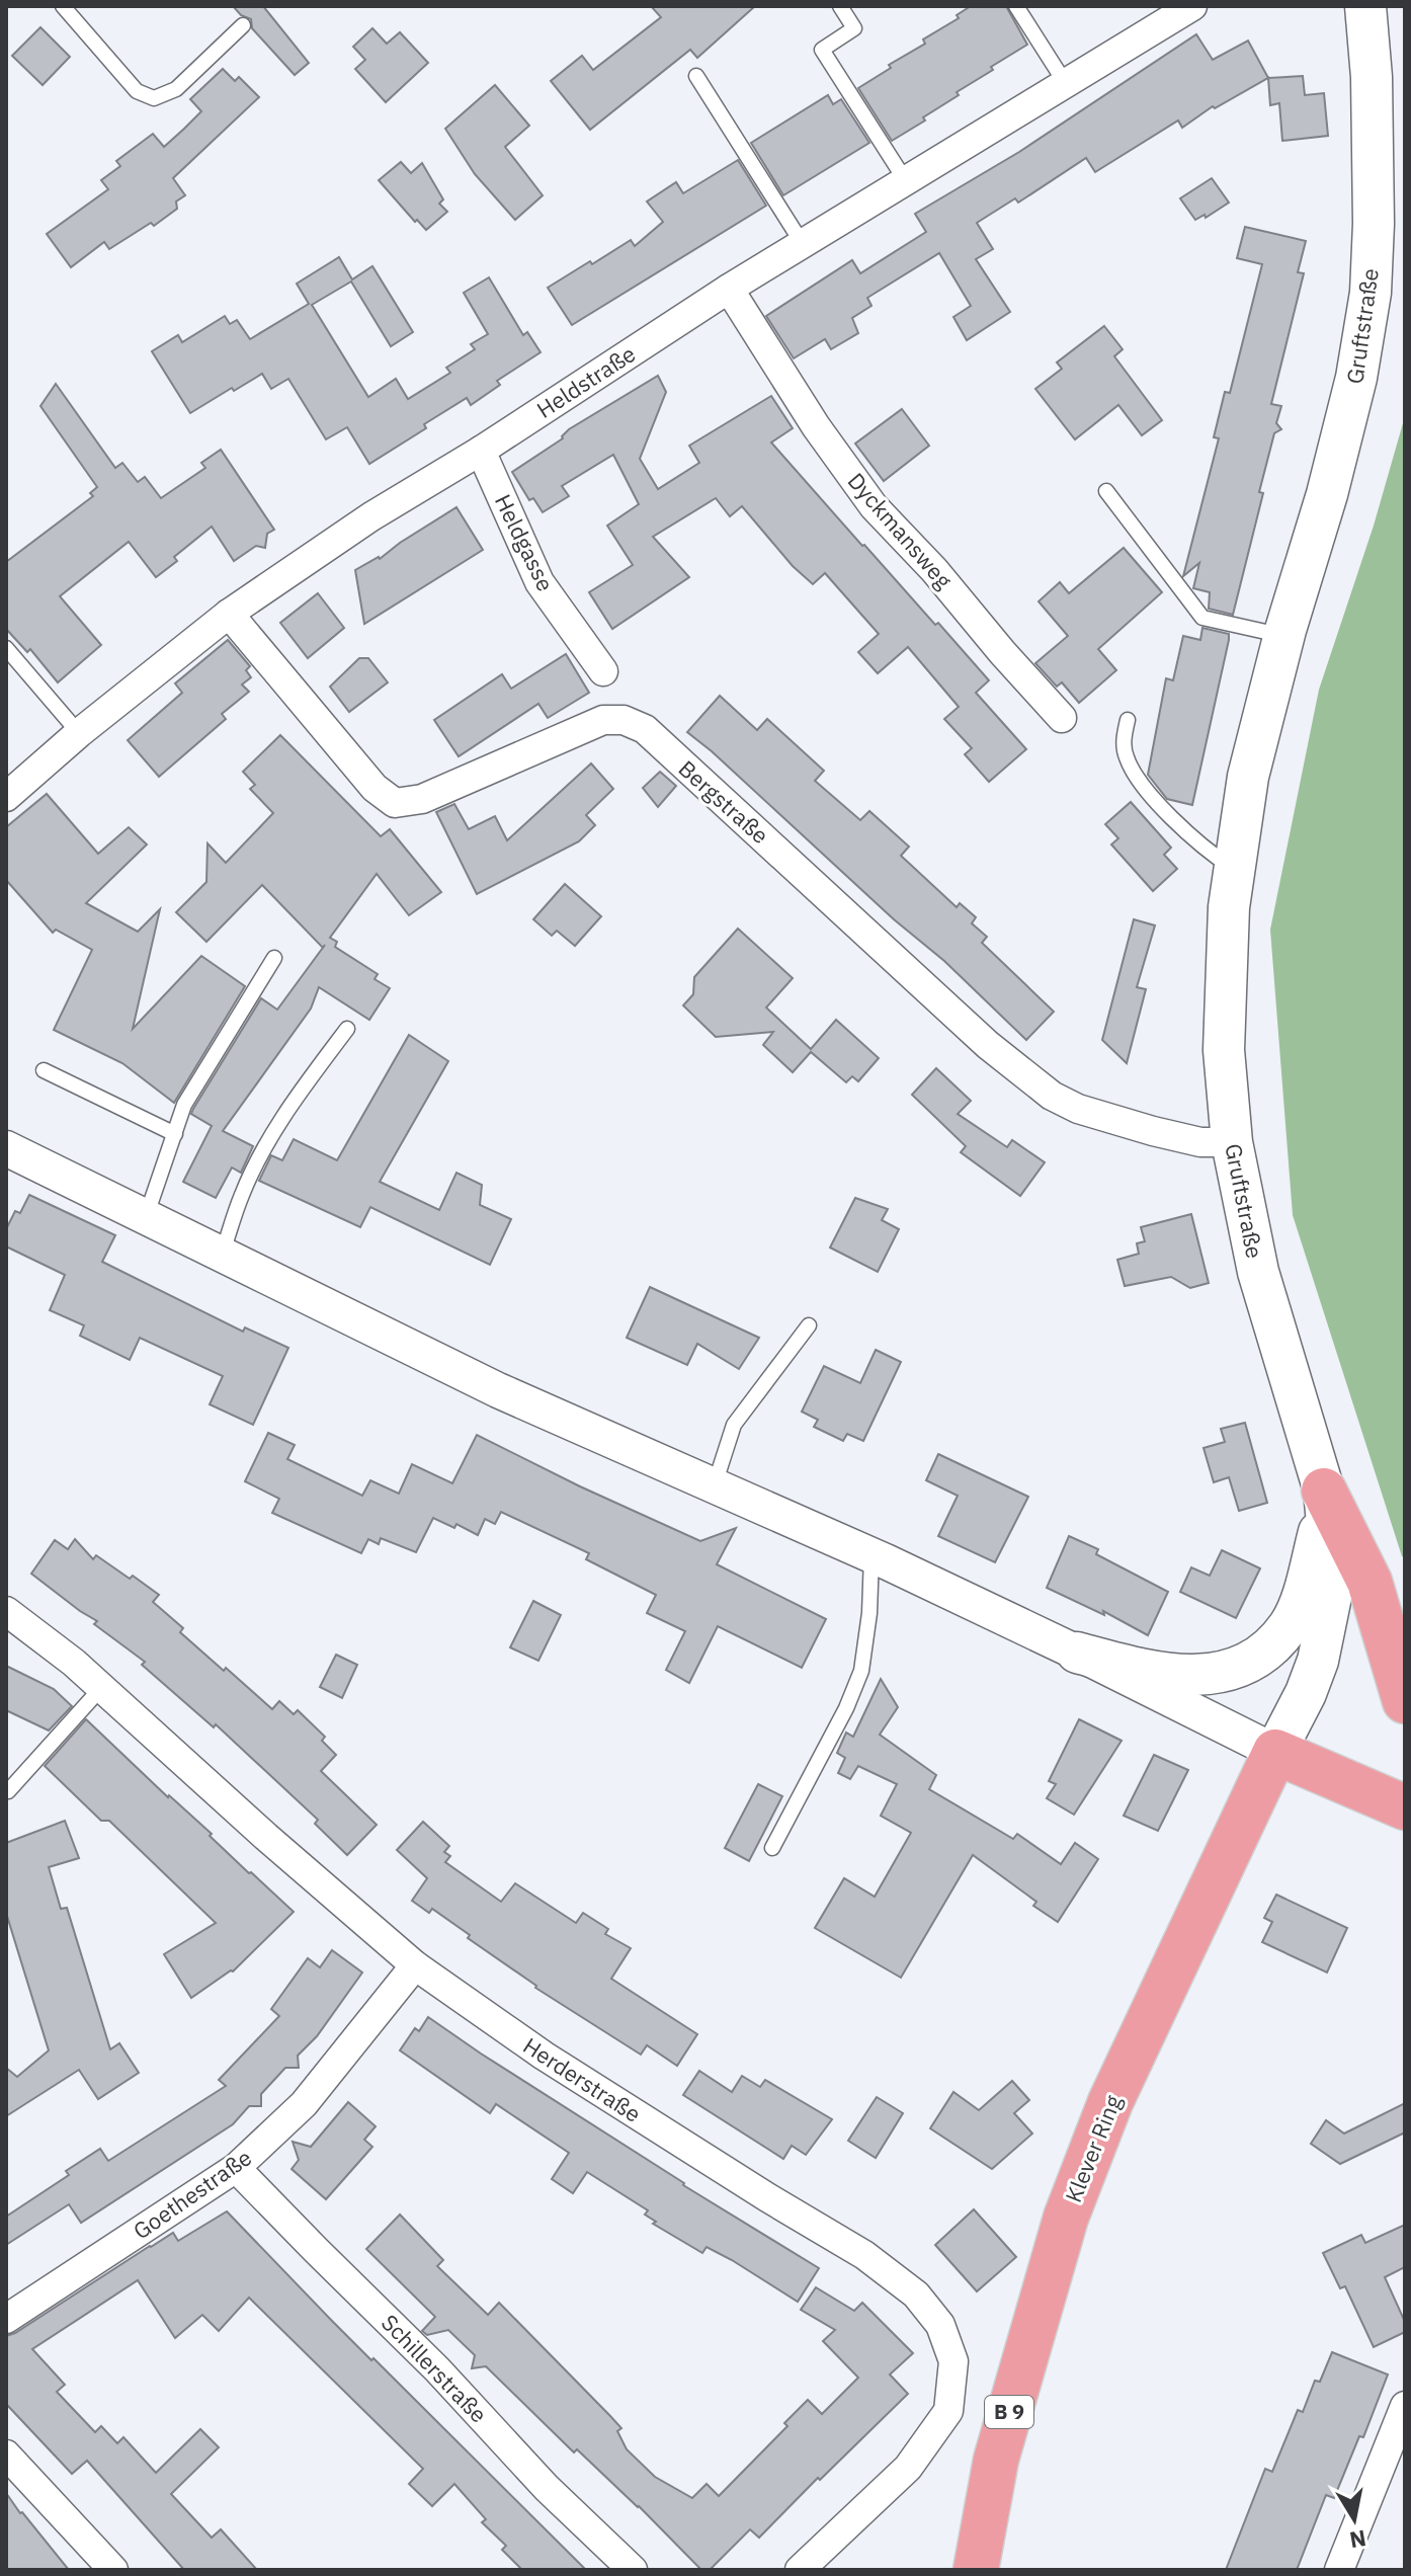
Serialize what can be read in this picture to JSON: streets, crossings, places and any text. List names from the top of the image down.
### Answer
{
  "streets": {
    "main road": ["Gruftstraße", "Klever Ring", "B 9"],
    "street": [
      "Heldstraße",
      "Dyckmansweg",
      "Heldgasse",
      "Bergstraße",
      "Herderstraße",
      "Goethestraße",
      "Schillerstraße"
    ]
  },
  "crossings": [
    ["Gruftstraße", "Bergstraße"],
    ["Gruftstraße", "Klever Ring"],
    ["Heldstraße", "Dyckmansweg"],
    ["Heldstraße", "Heldgasse"],
    ["Heldstraße", "Bergstraße"],
    ["Herderstraße", "Goethestraße"],
    ["Goethestraße", "Schillerstraße"]
  ],
  "north": "bottom"
}
